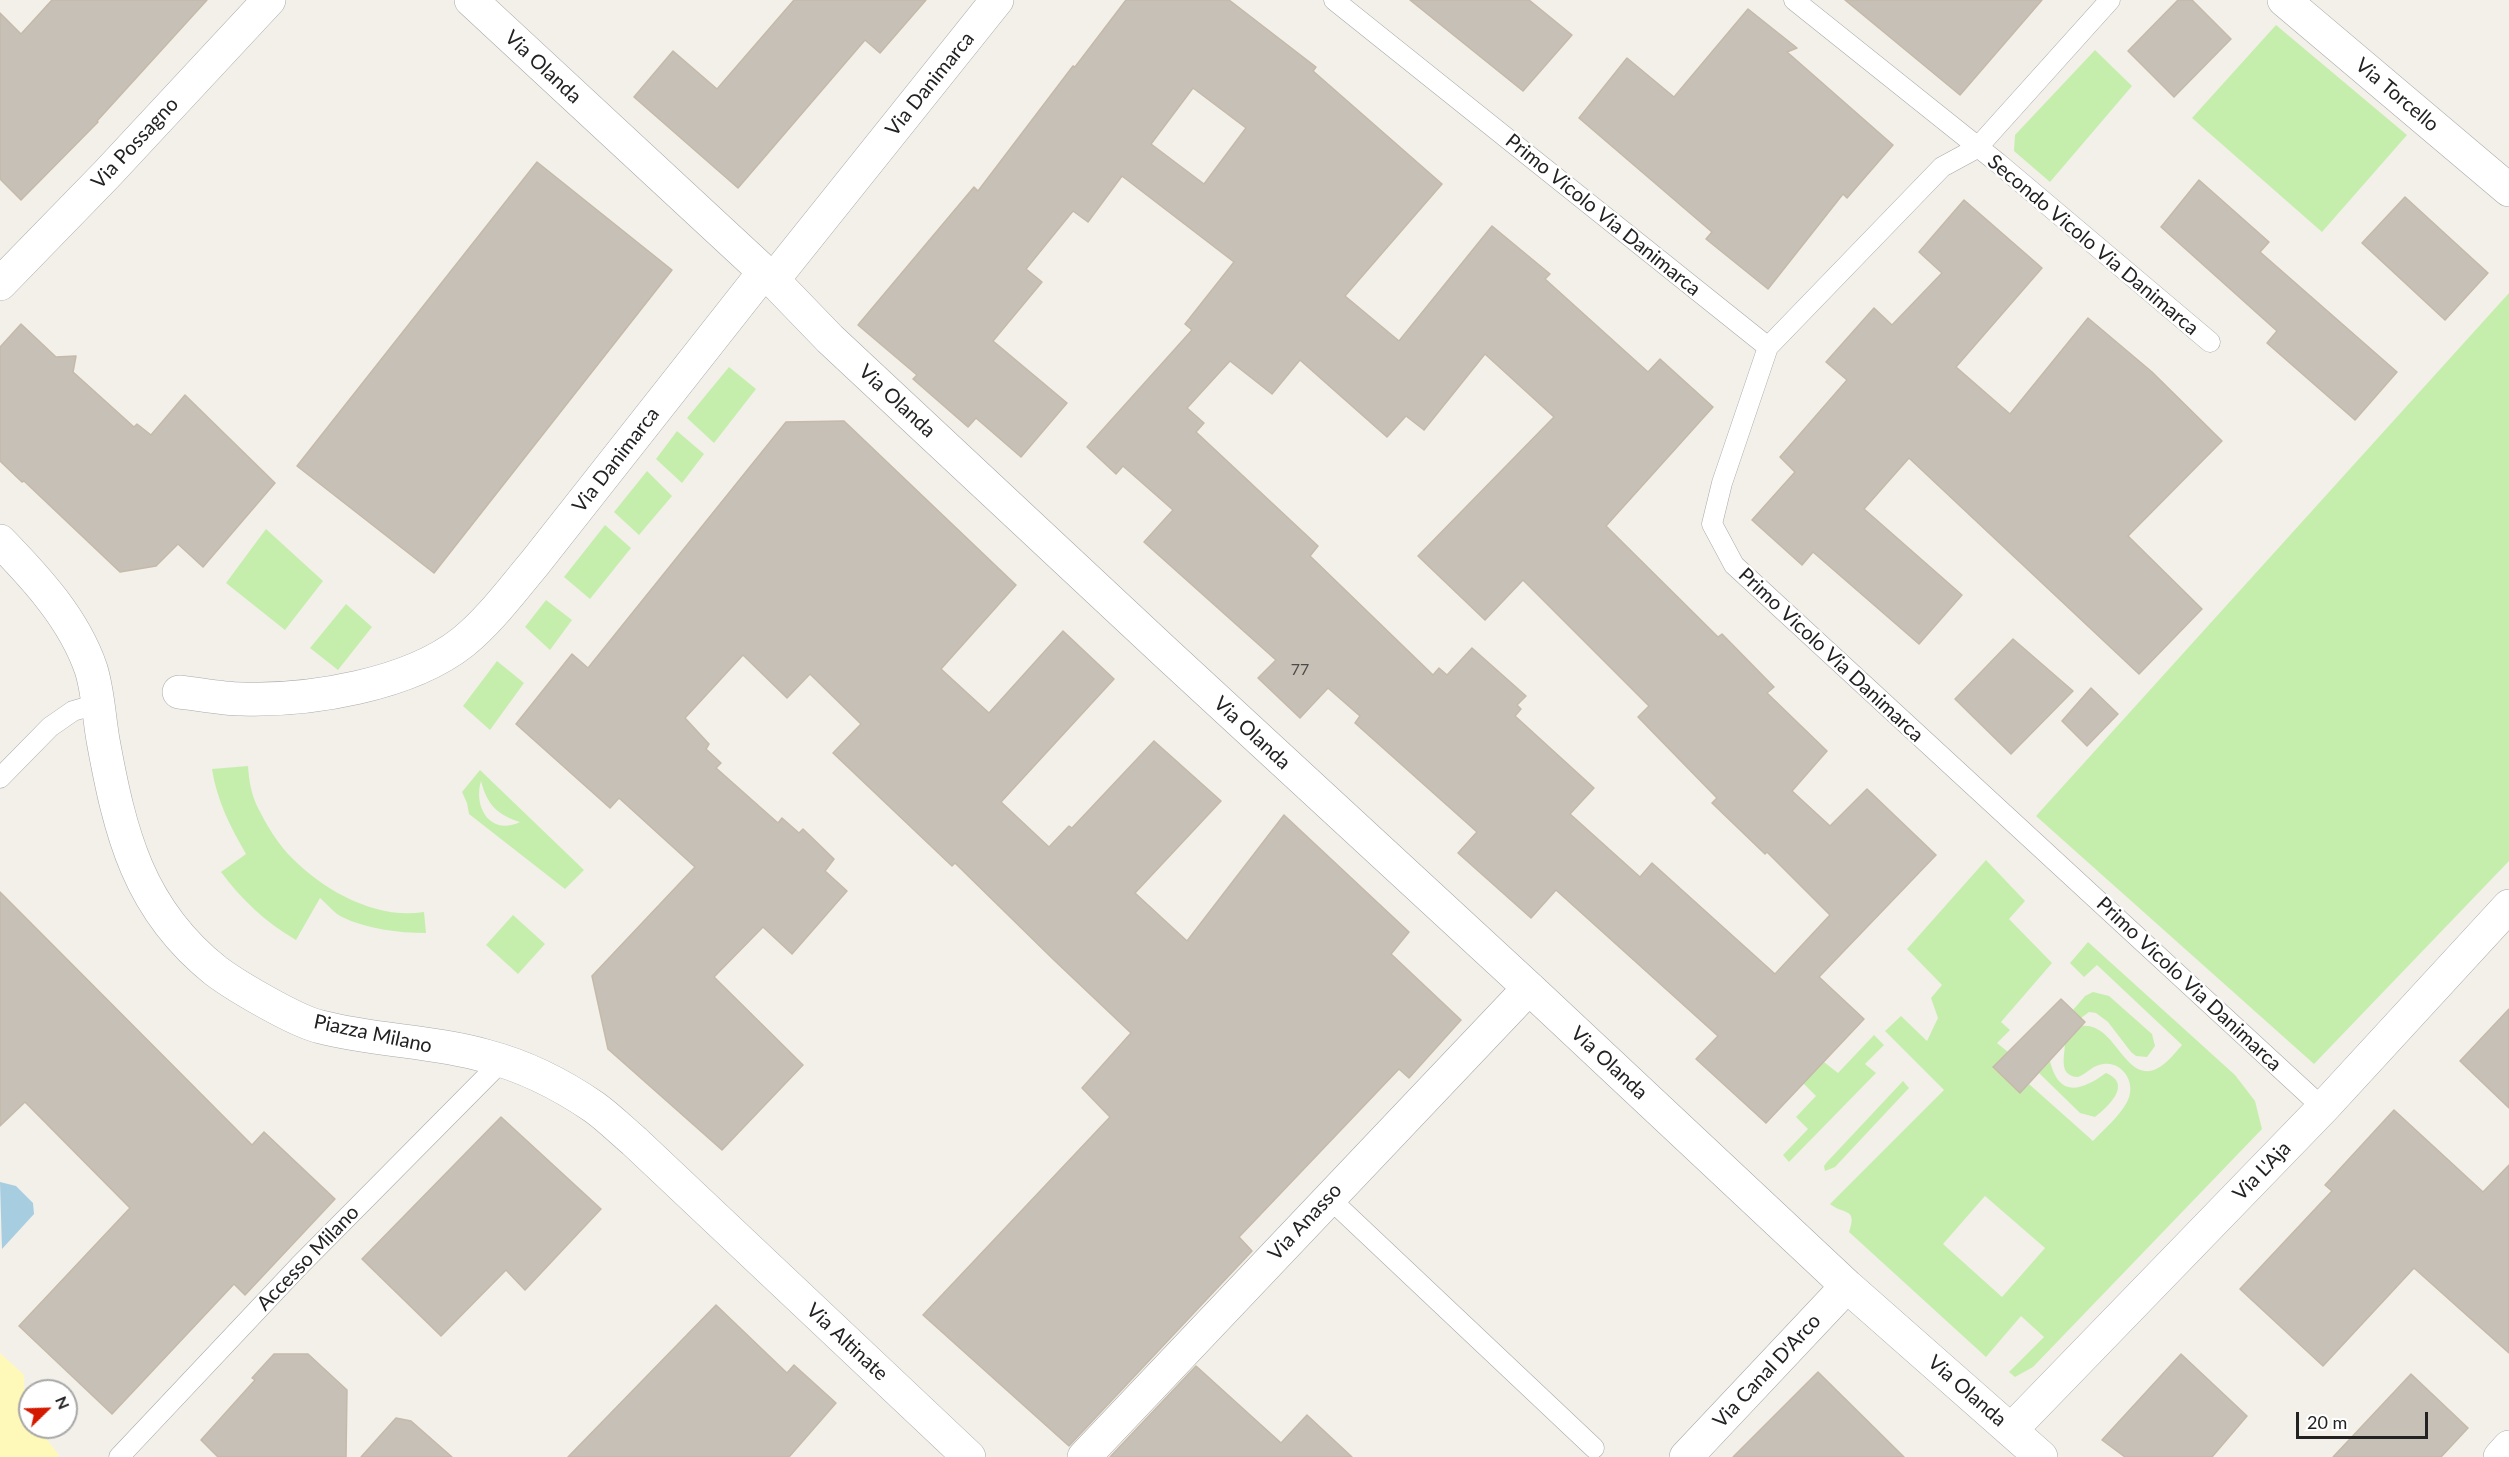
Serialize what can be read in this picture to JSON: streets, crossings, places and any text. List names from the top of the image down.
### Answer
{
  "streets": {
    "street": [
      "Via Olanda",
      "Via Danimarca",
      "Via Torcello",
      "Via Possagno",
      "Piazza Milano",
      "Via L'Aja",
      "Via Anasso",
      "Via Altinate",
      "Via Canal D'Arco"
    ],
    "lane": ["Primo Vicolo Via Danimarca", "Secondo Vicolo Via Danimarca", "Accesso Milano"]
  },
  "crossings": [
    ["Via Olanda", "Via Danimarca"],
    ["Via Olanda", "Via L'Aja"],
    ["Via Olanda", "Via Anasso"],
    ["Via Olanda", "Via Canal D'Arco"],
    ["Primo Vicolo Via Danimarca", "Secondo Vicolo Via Danimarca"],
    ["Primo Vicolo Via Danimarca", "Via L'Aja"],
    ["Piazza Milano", "Accesso Milano"],
    ["Piazza Milano", "Via Altinate"]
  ],
  "house_numbers": ["77"],
  "scale_bar": "20 m",
  "north": "top right"
}
